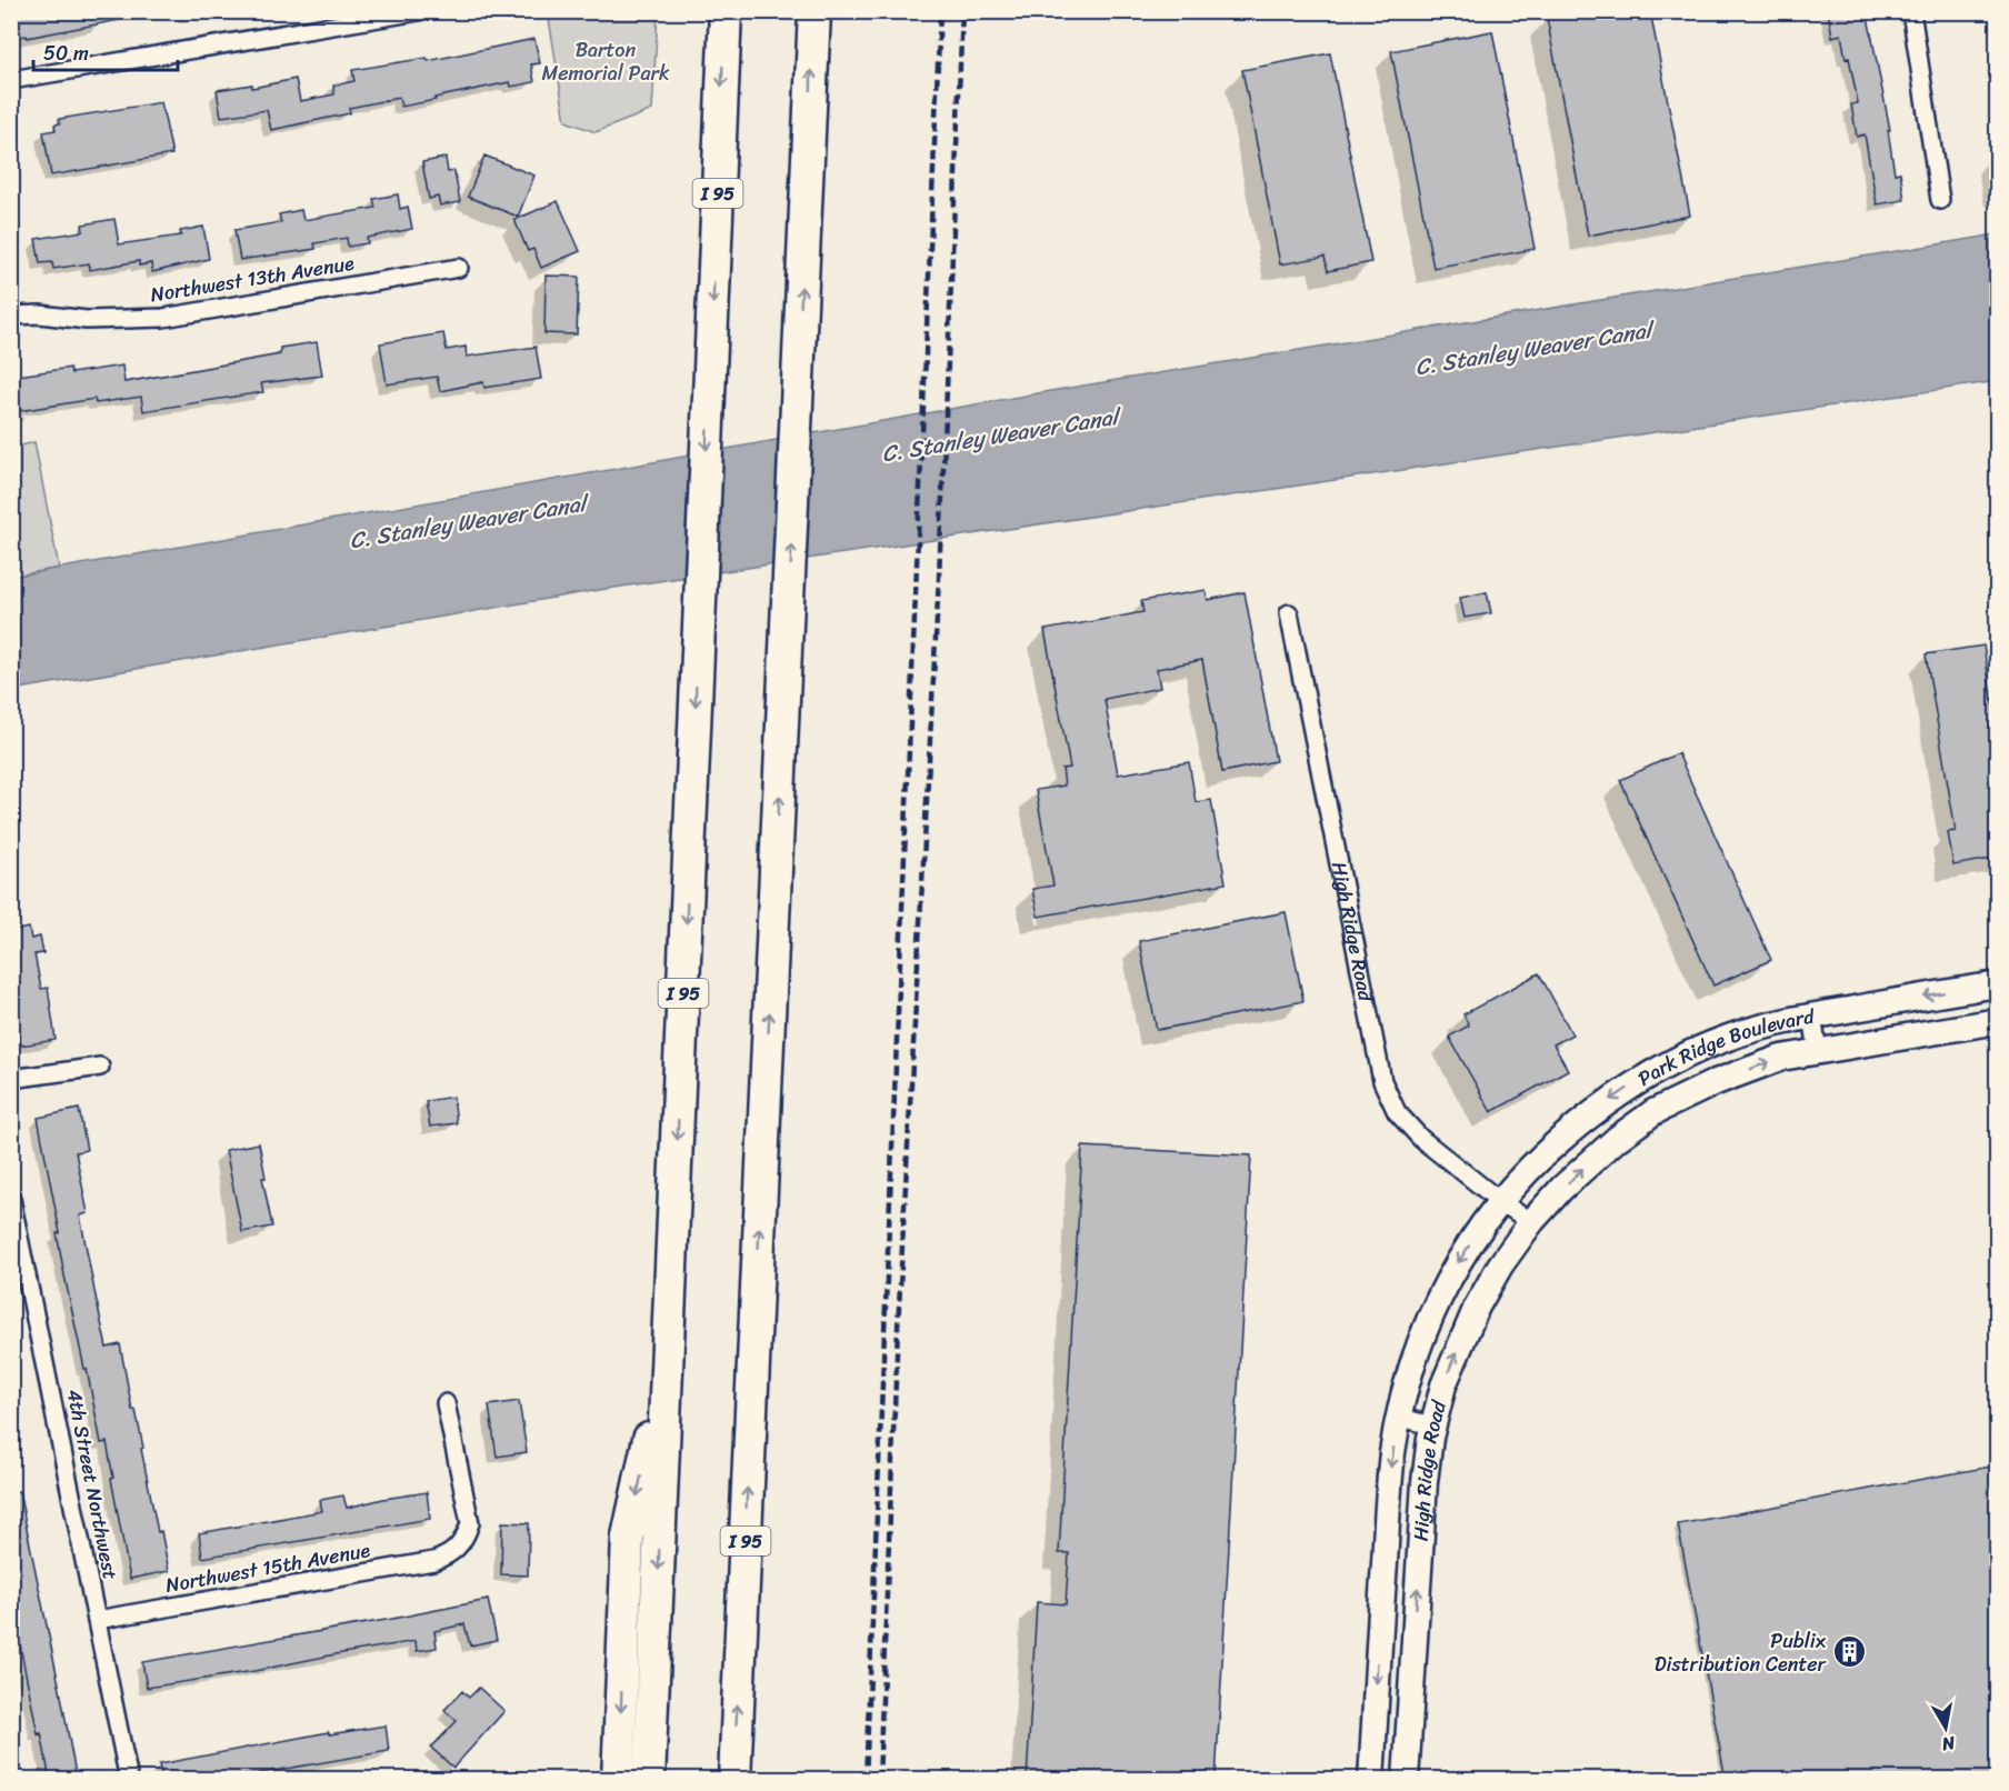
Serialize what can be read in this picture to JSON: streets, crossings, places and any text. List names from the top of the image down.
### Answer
{
  "streets": {
    "highway": ["I 95"],
    "street": [
      "Northwest 13th Avenue",
      "High Ridge Road",
      "Park Ridge Boulevard",
      "4th Street Northwest",
      "Northwest 15th Avenue"
    ]
  },
  "crossings": [
    ["High Ridge Road", "Park Ridge Boulevard"],
    ["4th Street Northwest", "Northwest 15th Avenue"]
  ],
  "water": ["C. Stanley Weaver Canal"],
  "parks": ["Barton Memorial Park"],
  "places": {
    "building": ["Publix Distribution Center"]
  },
  "scale_bar": "50 m",
  "north": "bottom"
}
